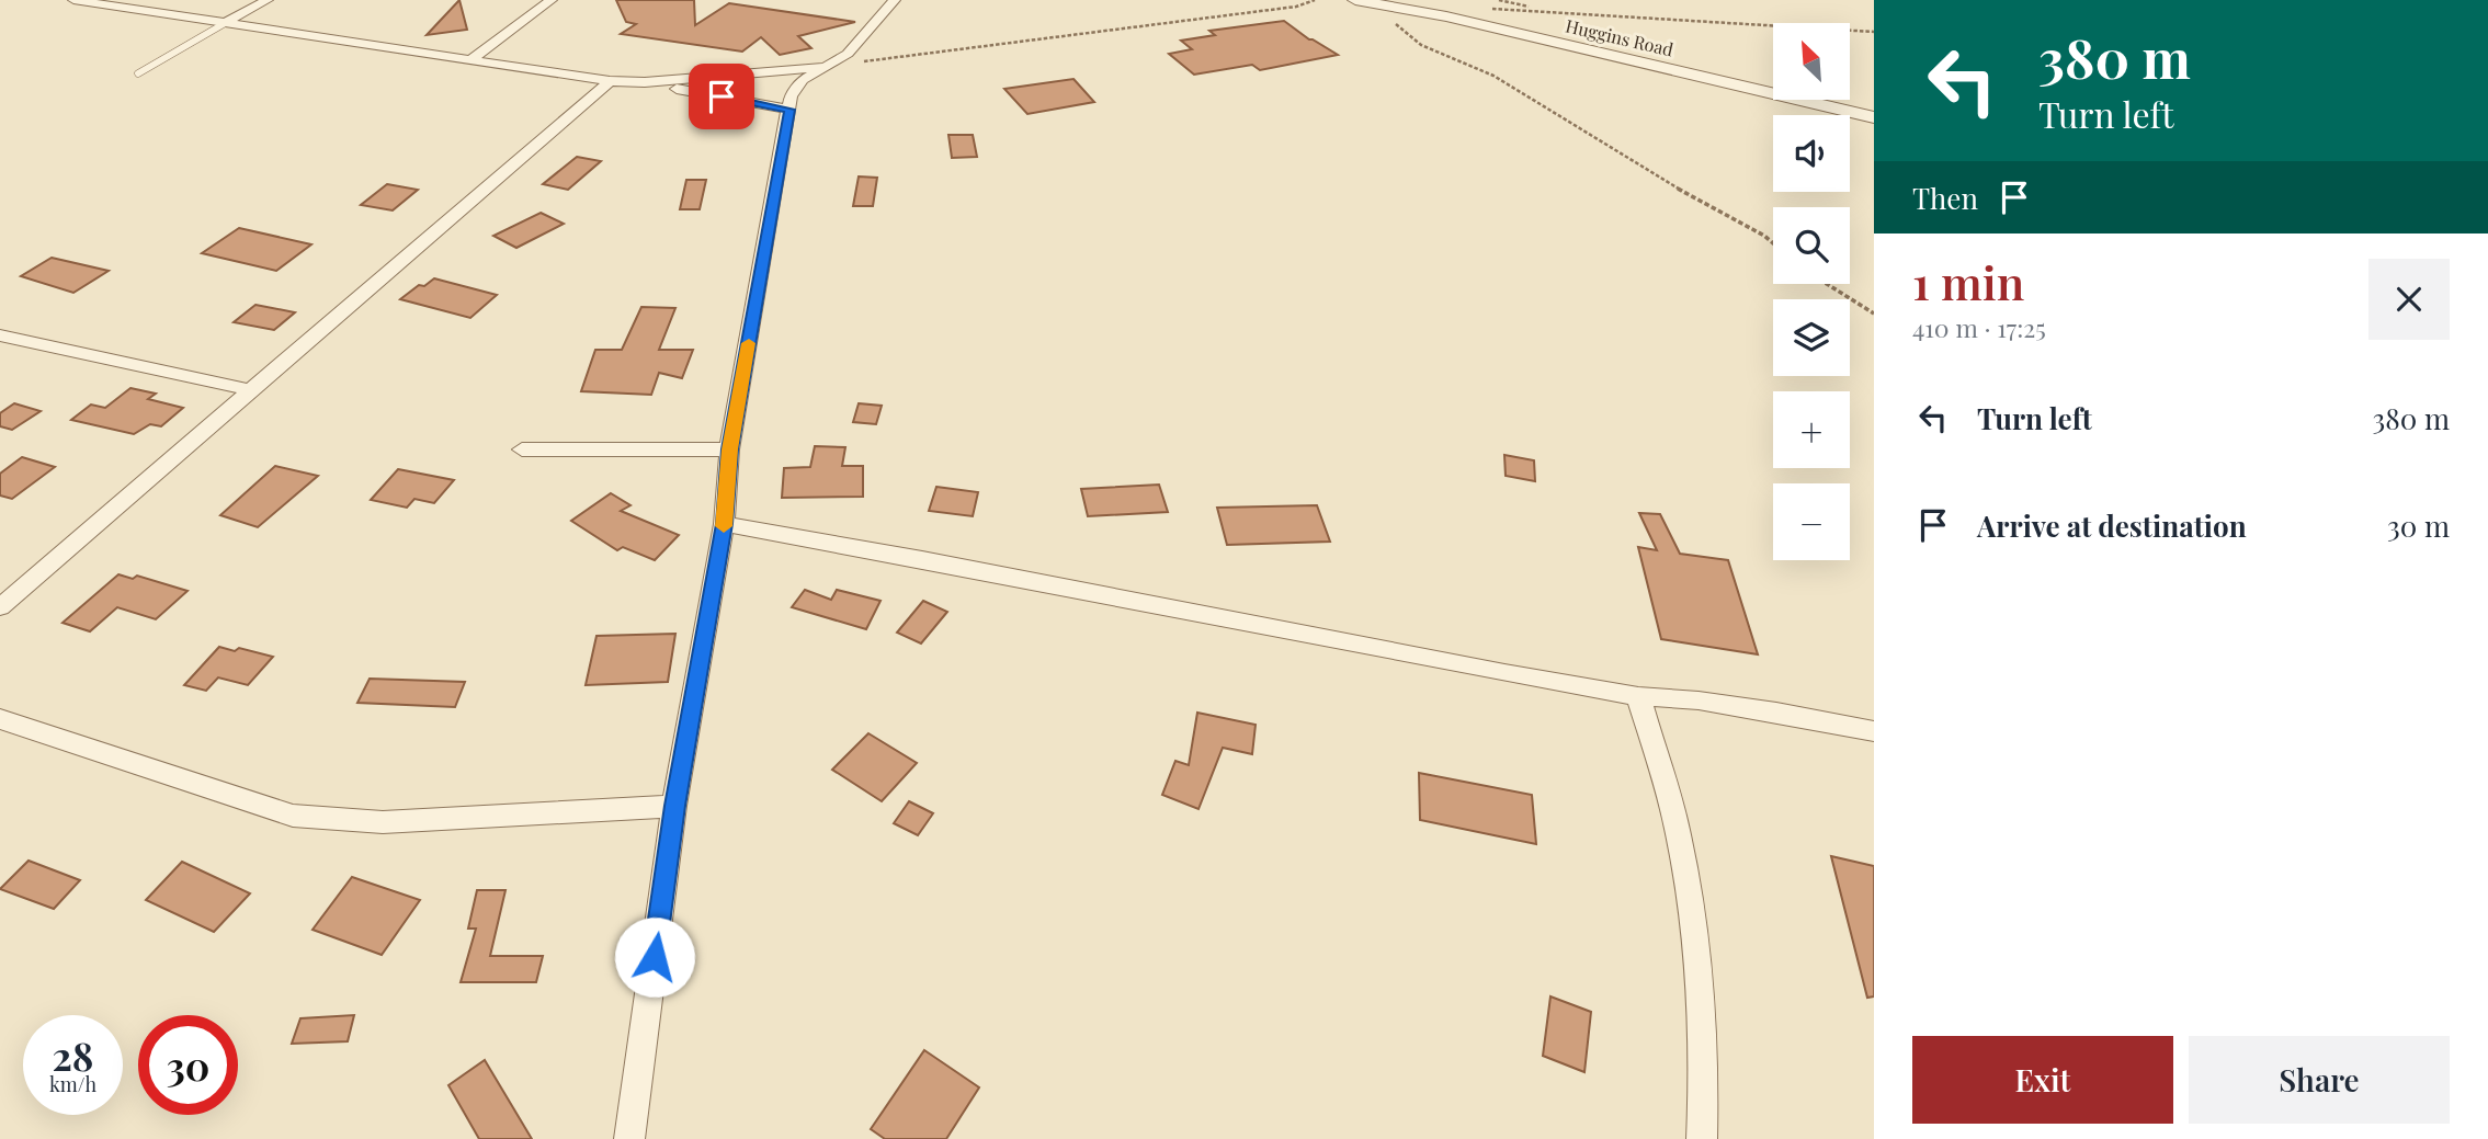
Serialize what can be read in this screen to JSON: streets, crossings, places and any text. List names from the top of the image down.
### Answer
{
  "streets": {
    "street": ["Huggins Road"]
  },
  "north": "top left",
  "page": {
    "turn": ["380 m", "Turn left"],
    "map_buttons": ["+", "−"],
    "then": "Then",
    "heading": ["1 min", "410 m · 17:25"],
    "list": [
      {
        "name": "Turn left",
        "value": "380 m"
      },
      {
        "name": "Arrive at destination",
        "value": "30 m"
      }
    ],
    "speed": "28 km/h",
    "limit": "30",
    "buttons": ["Exit", "Share"]
  }
}
